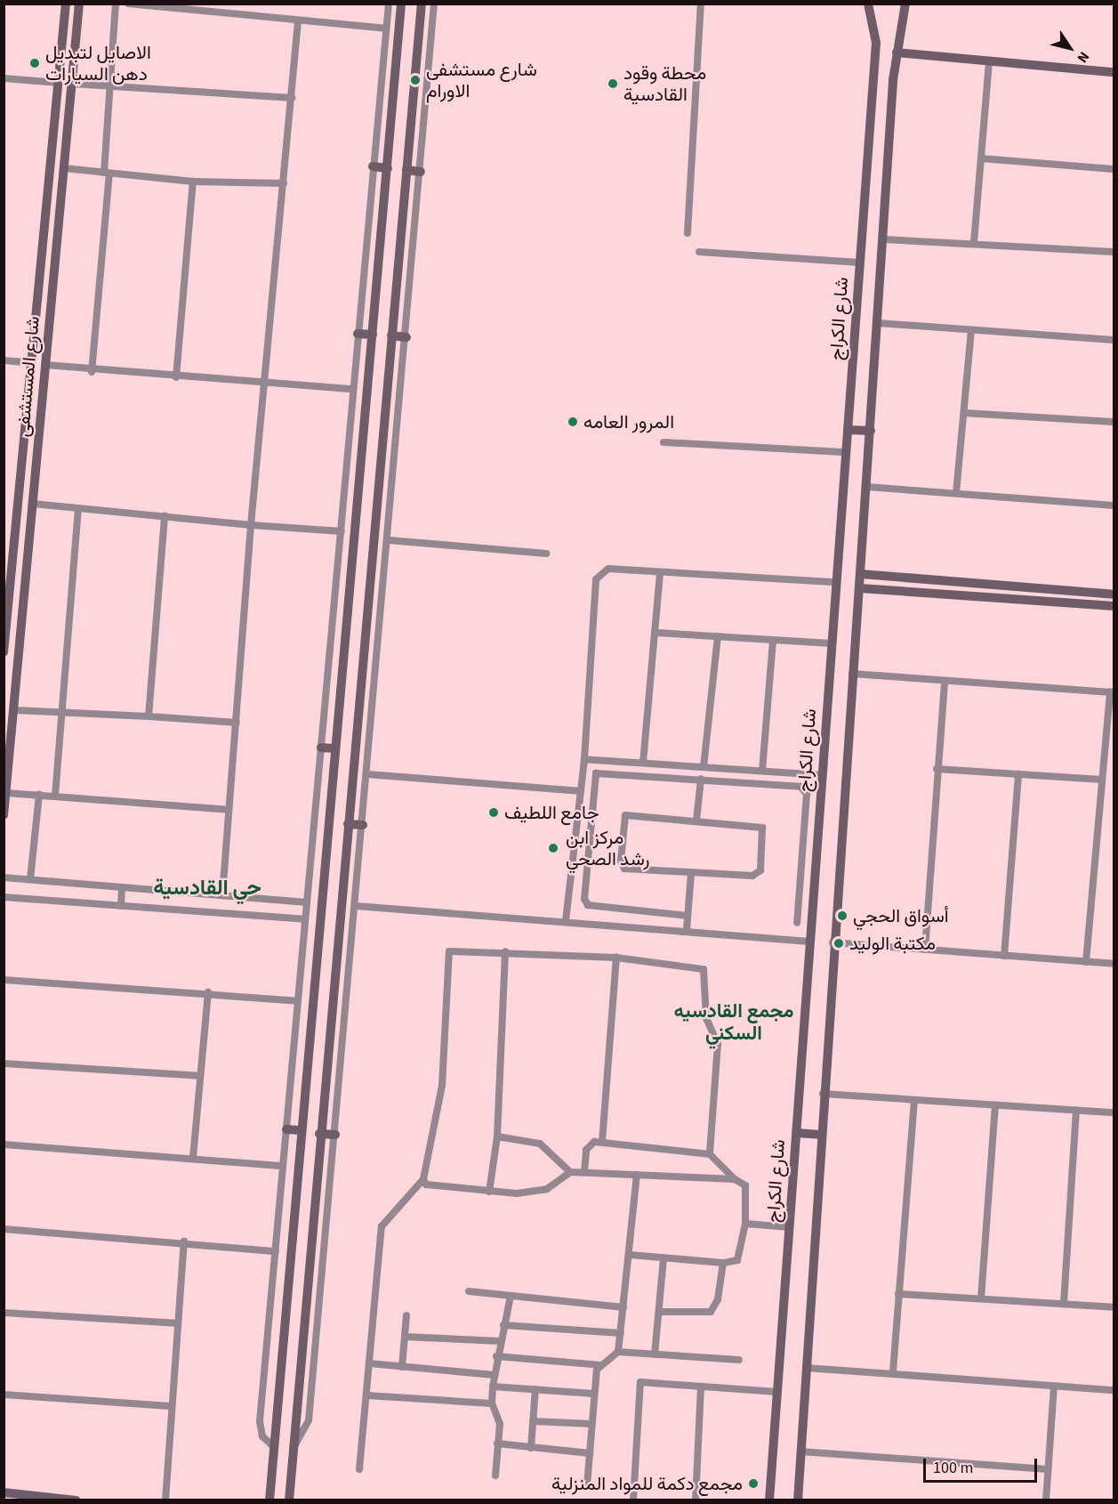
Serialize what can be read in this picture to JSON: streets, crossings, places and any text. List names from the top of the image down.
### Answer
{
  "streets": {
    "street": ["شارع الكراج", "شارع المستشفى"]
  },
  "districts": ["حي القادسية", "مجمع القادسيه السكني"],
  "places": [
    "الاصايل لتبديل دهن السيارات",
    "شارع مستشفى الاورام",
    "محطة وقود القادسية",
    "المرور العامه",
    "جامع اللطیف",
    "مركز ابن رشد الصحي",
    "أسواق الحجي",
    "مكتبة الوليد",
    "مجمع دكمة للمواد المنزلية"
  ],
  "scale_bar": "100 m",
  "north": "bottom right"
}
